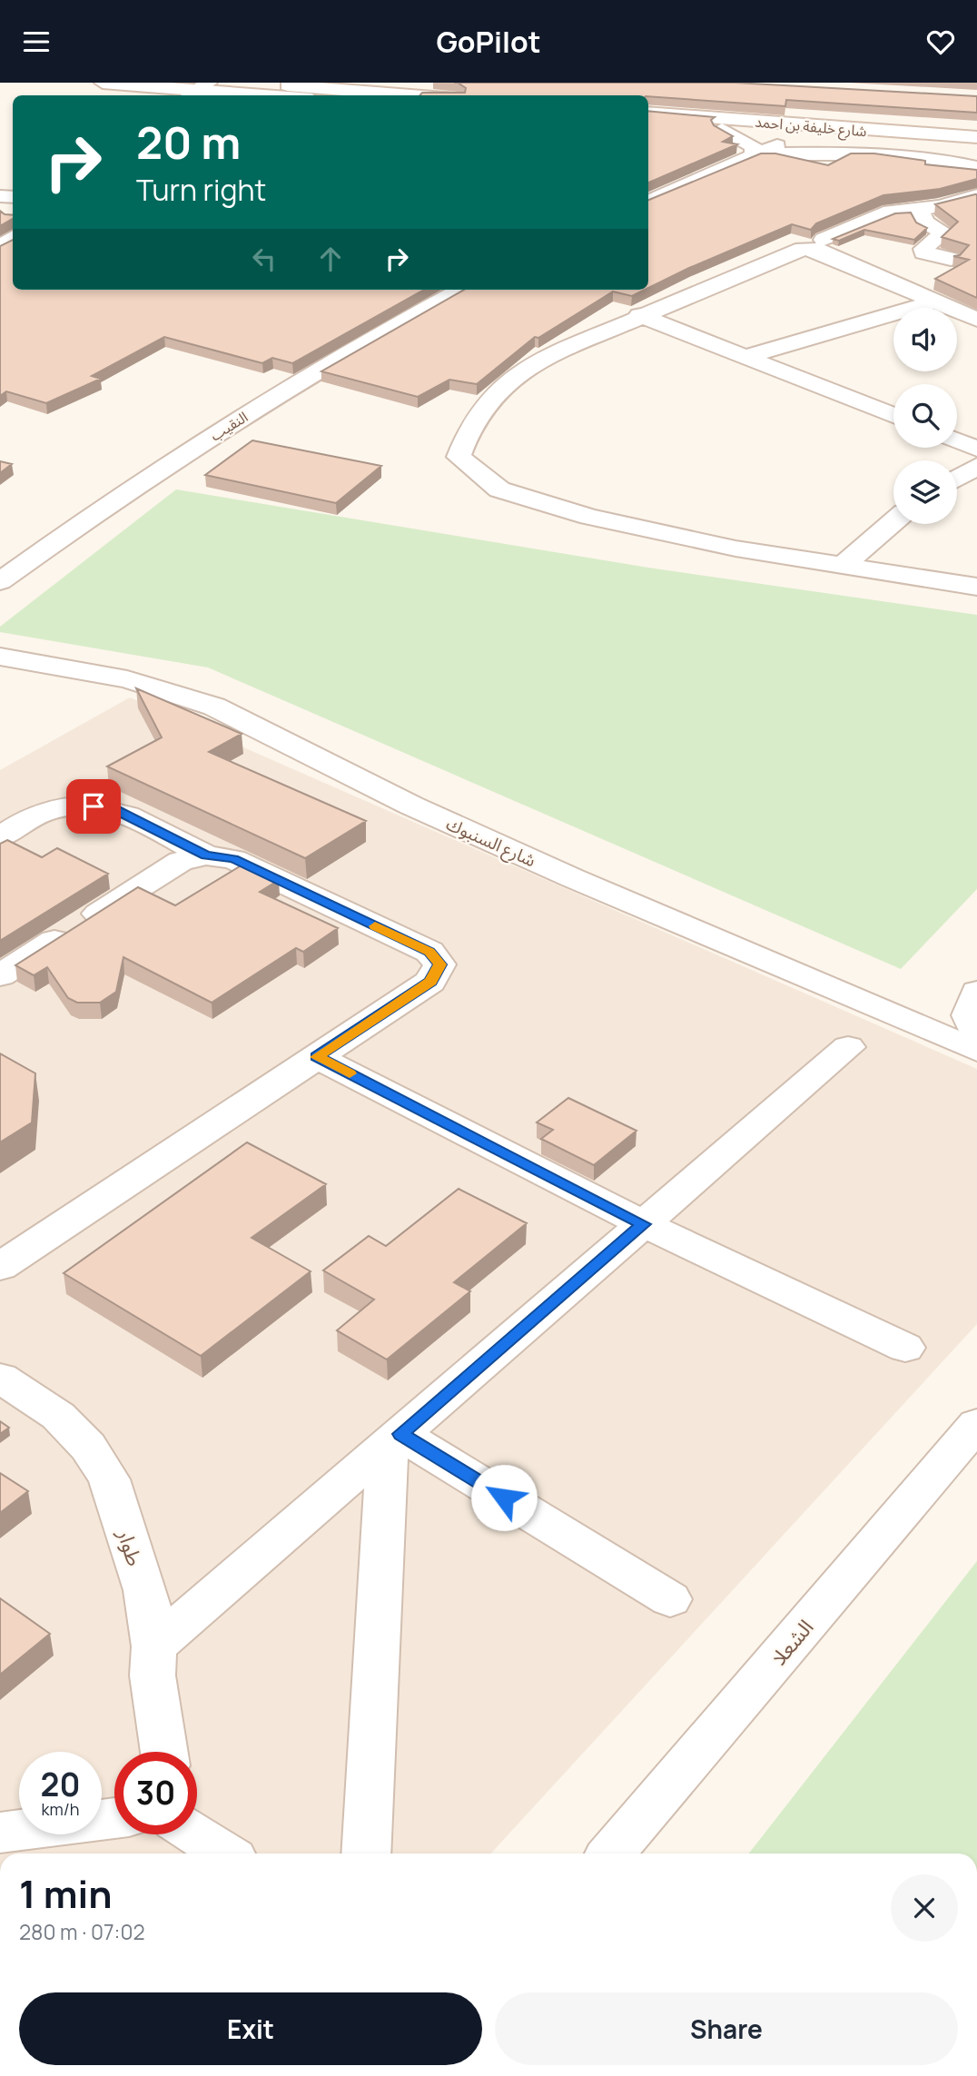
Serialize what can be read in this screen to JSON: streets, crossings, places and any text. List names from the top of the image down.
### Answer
{
  "streets": {
    "street": [
      "شارع خليفة بن احمد",
      "النقيب",
      "شارع السنبوك",
      "طوار",
      "الشعلا"
    ]
  },
  "page": {
    "header": "GoPilot",
    "turn": ["20 m", "Turn right"],
    "speed": "20 km/h",
    "limit": "30",
    "heading": ["1 min", "280 m · 07:02"],
    "buttons": ["Exit", "Share"]
  }
}
